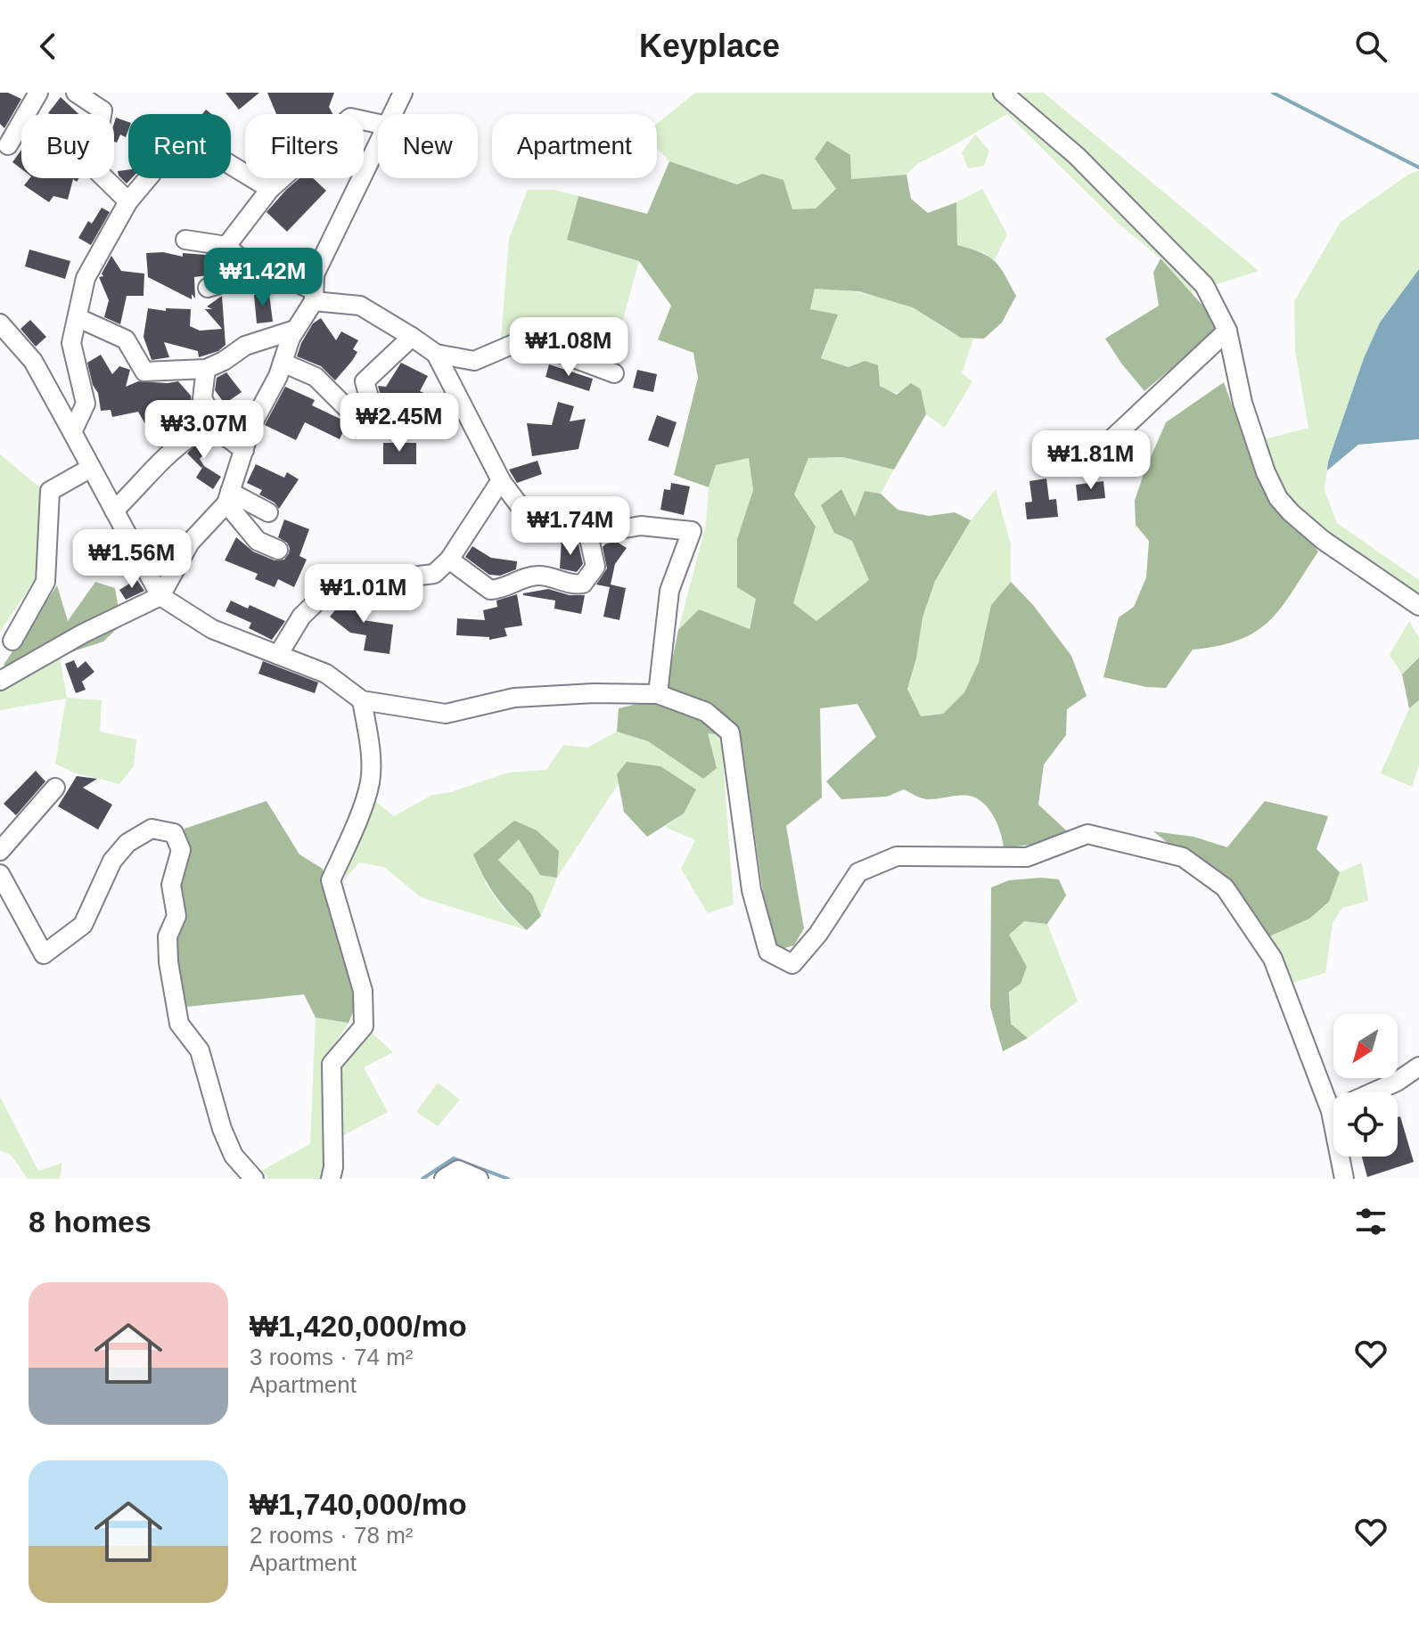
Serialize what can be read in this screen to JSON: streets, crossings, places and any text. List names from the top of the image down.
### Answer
{
  "north": "bottom left",
  "page": {
    "header": "Keyplace",
    "chip": [
      "Buy",
      "Rent",
      "Filters",
      "New",
      "Apartment"
    ],
    "price": [
      "₩1.42M",
      "₩1.08M",
      "₩2.45M",
      "₩3.07M",
      "₩1.81M",
      "₩1.74M",
      "₩1.56M",
      "₩1.01M"
    ],
    "heading": "8 homes",
    "list": [
      {
        "name": "₩1,420,000/mo",
        "note": "3 rooms · 74 m² · Apartment"
      },
      {
        "name": "₩1,740,000/mo",
        "note": "2 rooms · 78 m² · Apartment"
      }
    ]
  }
}
